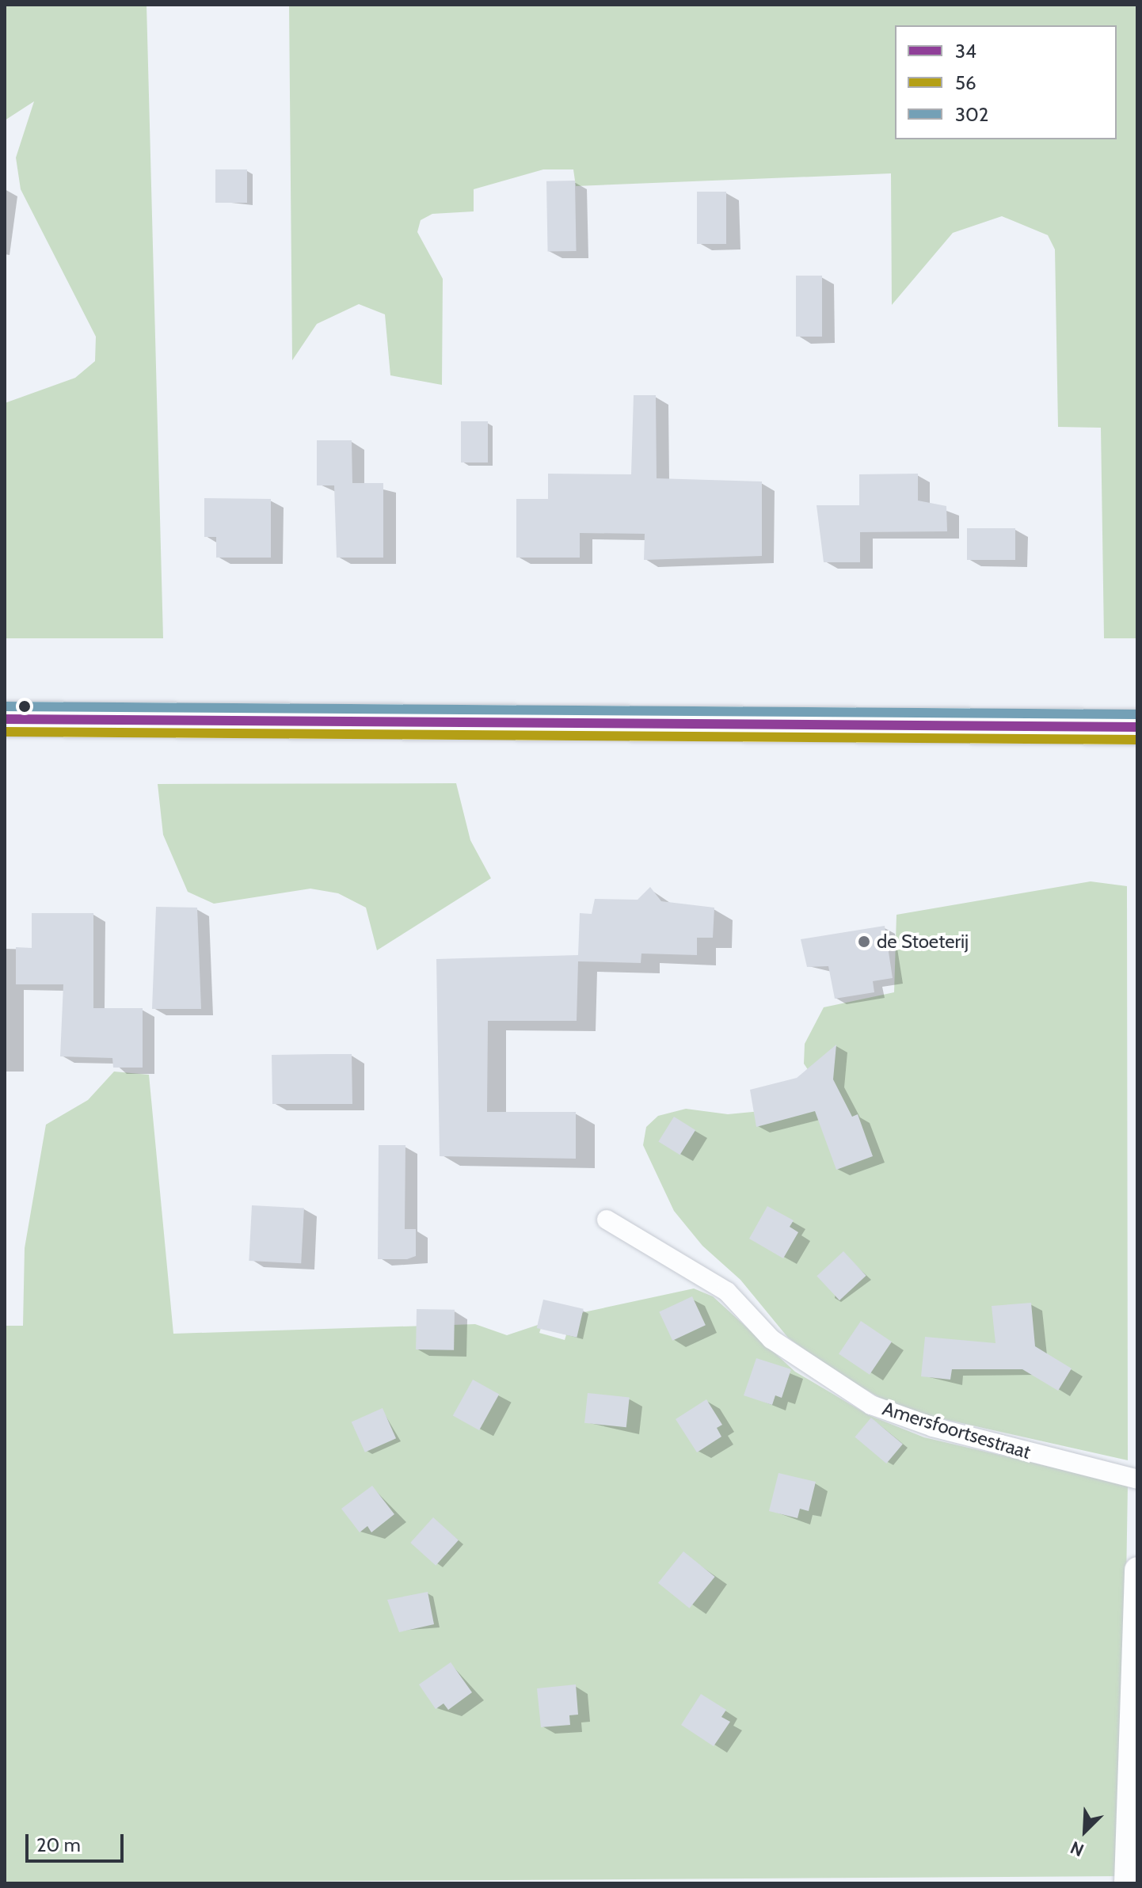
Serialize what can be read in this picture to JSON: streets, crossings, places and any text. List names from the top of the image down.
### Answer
{
  "streets": {
    "street": ["Amersfoortsestraat"]
  },
  "places": ["de Stoeterij"],
  "lines": ["transit line 302", "transit line 34", "transit line 56"],
  "legend": ["34", "56", "302"],
  "scale_bar": "20 m",
  "north": "bottom left"
}
